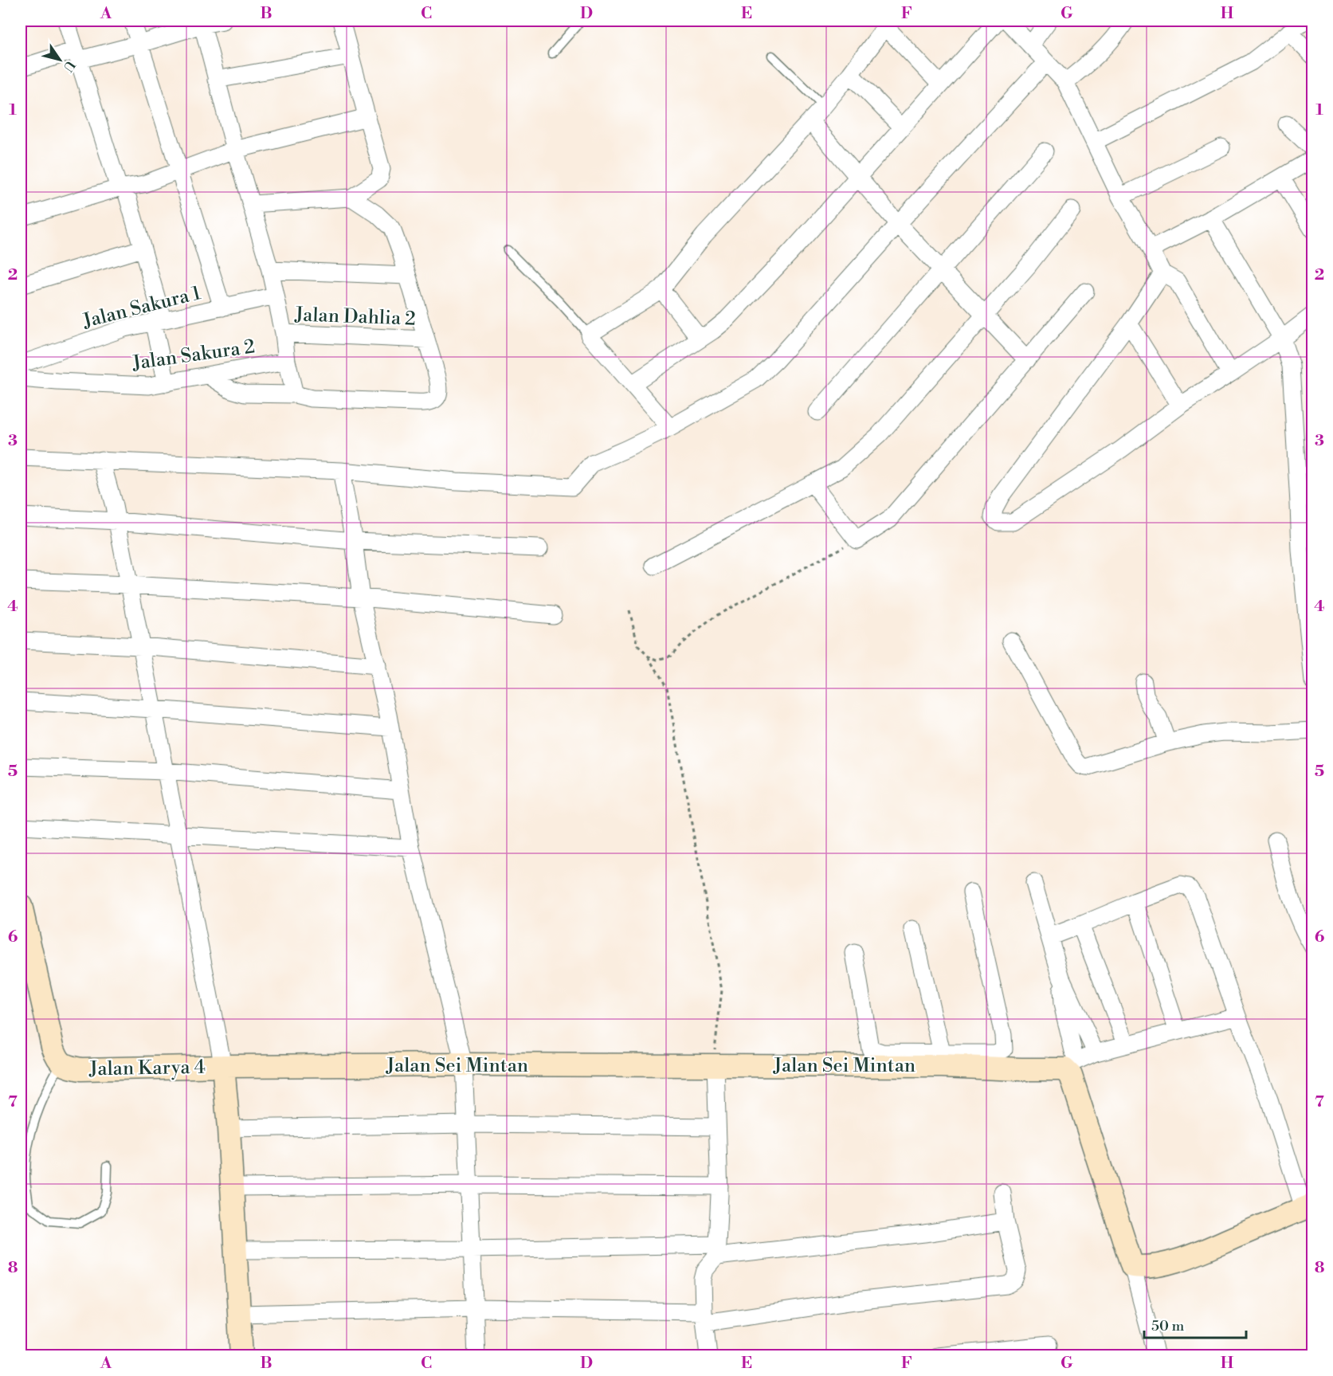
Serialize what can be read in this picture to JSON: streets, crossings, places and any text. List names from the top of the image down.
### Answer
{
  "streets": {
    "street": [
      "Jalan Sakura 1",
      "Jalan Dahlia 2",
      "Jalan Sakura 2",
      "Jalan Sei Mintan",
      "Jalan Karya 4"
    ]
  },
  "crossings": [
    ["Jalan Sei Mintan", "Jalan Karya 4"]
  ],
  "scale_bar": "50 m",
  "north": "bottom right",
  "grid": {
    "columns": [
      "A",
      "B",
      "C",
      "D",
      "E",
      "F",
      "G",
      "H"
    ],
    "rows": [
      "1",
      "2",
      "3",
      "4",
      "5",
      "6",
      "7",
      "8"
    ]
  }
}
